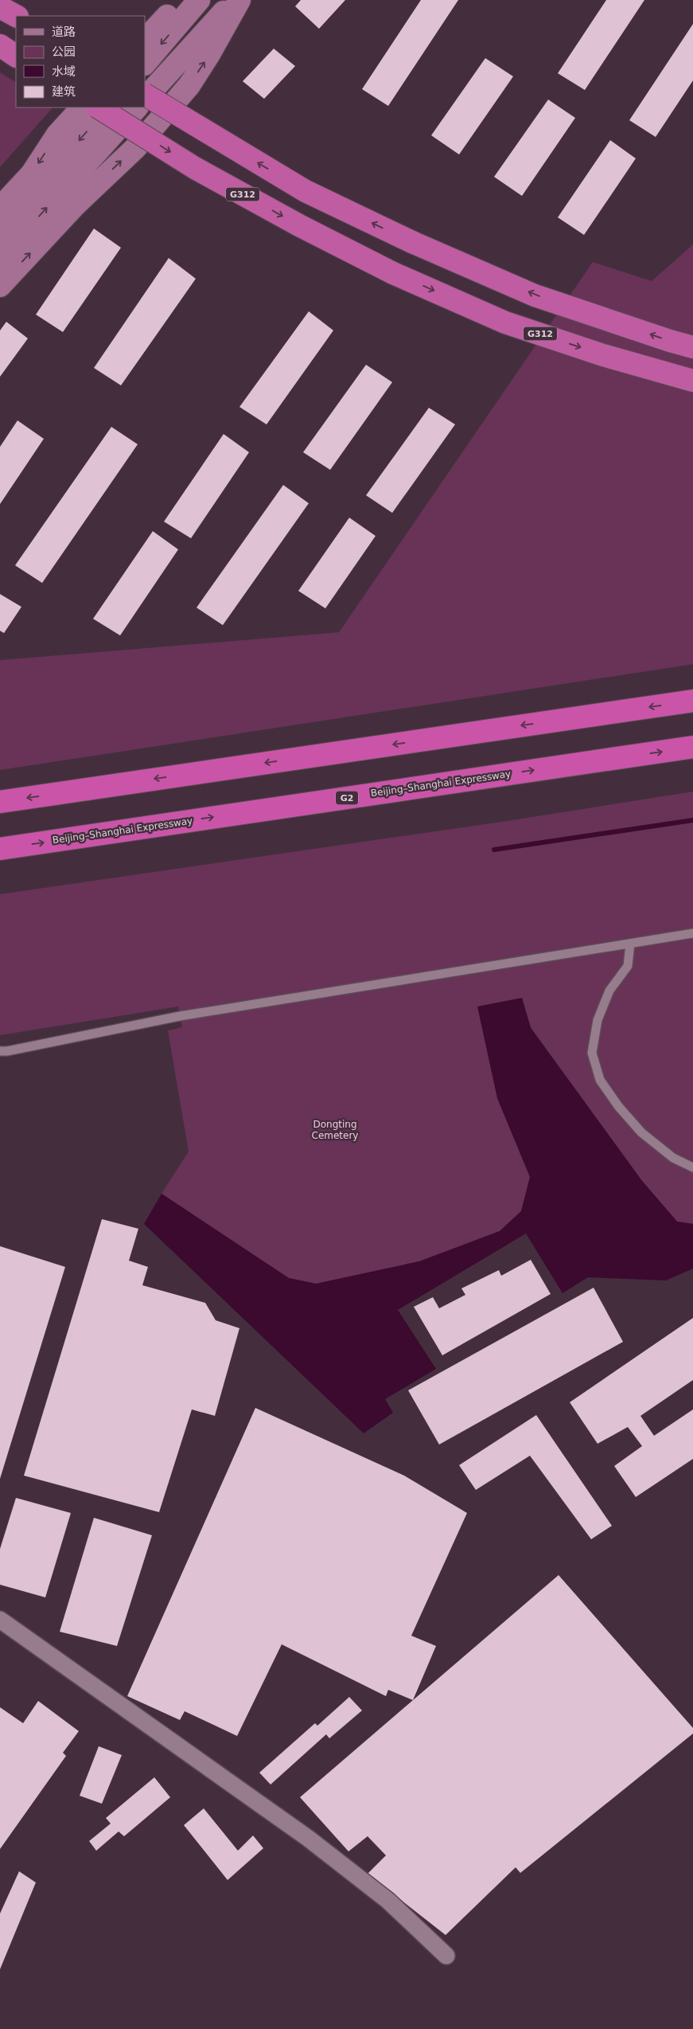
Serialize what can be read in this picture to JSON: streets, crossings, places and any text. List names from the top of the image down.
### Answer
{
  "streets": {
    "highway": ["G312", "Beijing–Shanghai Expressway", "G2"]
  },
  "parks": ["Dongting Cemetery"],
  "legend": [
    "道路",
    "公园",
    "水域",
    "建筑"
  ]
}
